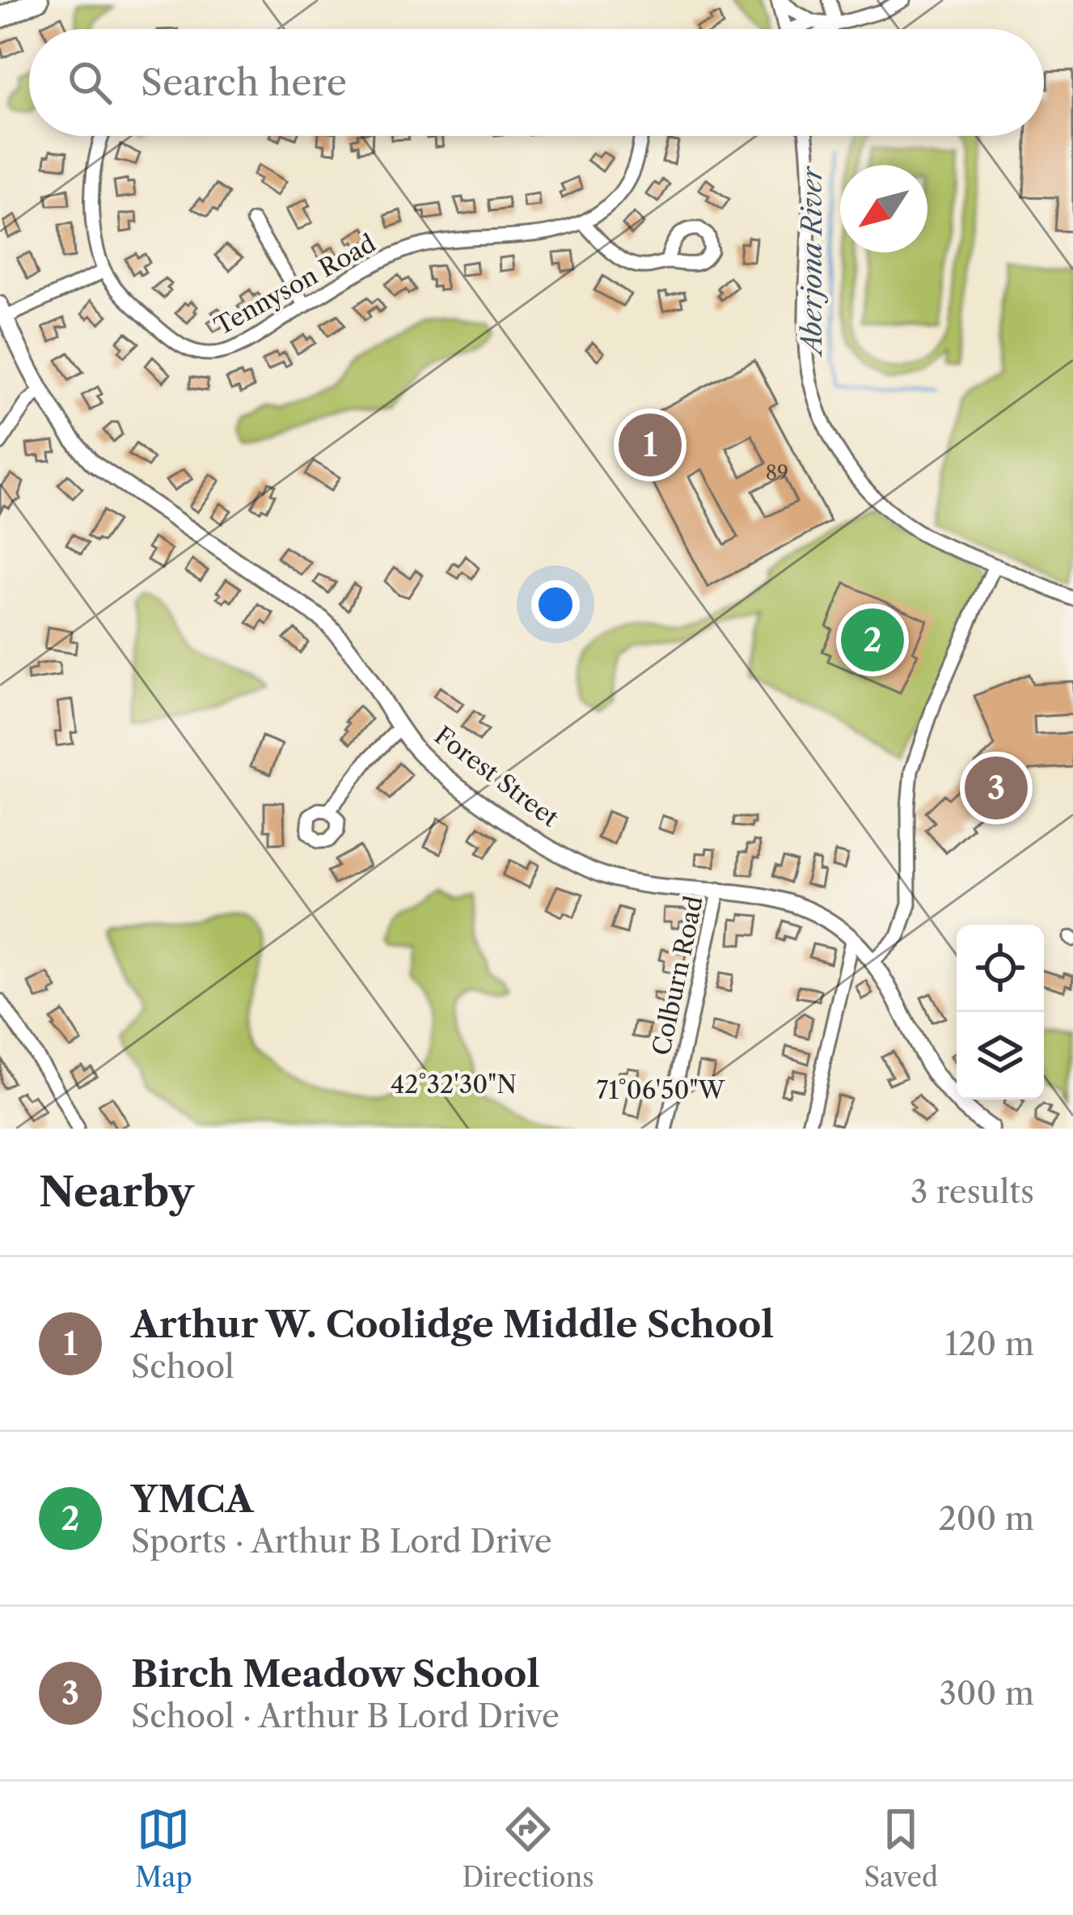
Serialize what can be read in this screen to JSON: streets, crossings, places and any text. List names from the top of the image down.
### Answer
{
  "streets": {
    "street": ["Tennyson Road", "Forest Street", "Colburn Road"]
  },
  "crossings": [
    ["Forest Street", "Colburn Road"]
  ],
  "water": ["Aberjona River"],
  "house_numbers": ["89"],
  "north": "bottom left",
  "page": {
    "search": "Search here",
    "pins": ["1", "2", "3"],
    "heading": ["Nearby", "3 results"],
    "list": [
      {
        "mark": "1",
        "name": "Arthur W. Coolidge Middle School",
        "note": "School",
        "value": "120 m"
      },
      {
        "mark": "2",
        "name": "YMCA",
        "note": "Sports · Arthur B Lord Drive",
        "value": "200 m"
      },
      {
        "mark": "3",
        "name": "Birch Meadow School",
        "note": "School · Arthur B Lord Drive",
        "value": "300 m"
      }
    ],
    "nav": ["Map", "Directions", "Saved"]
  },
  "coordinates": ["42°32'30\"N", "71°06'50\"W"]
}
